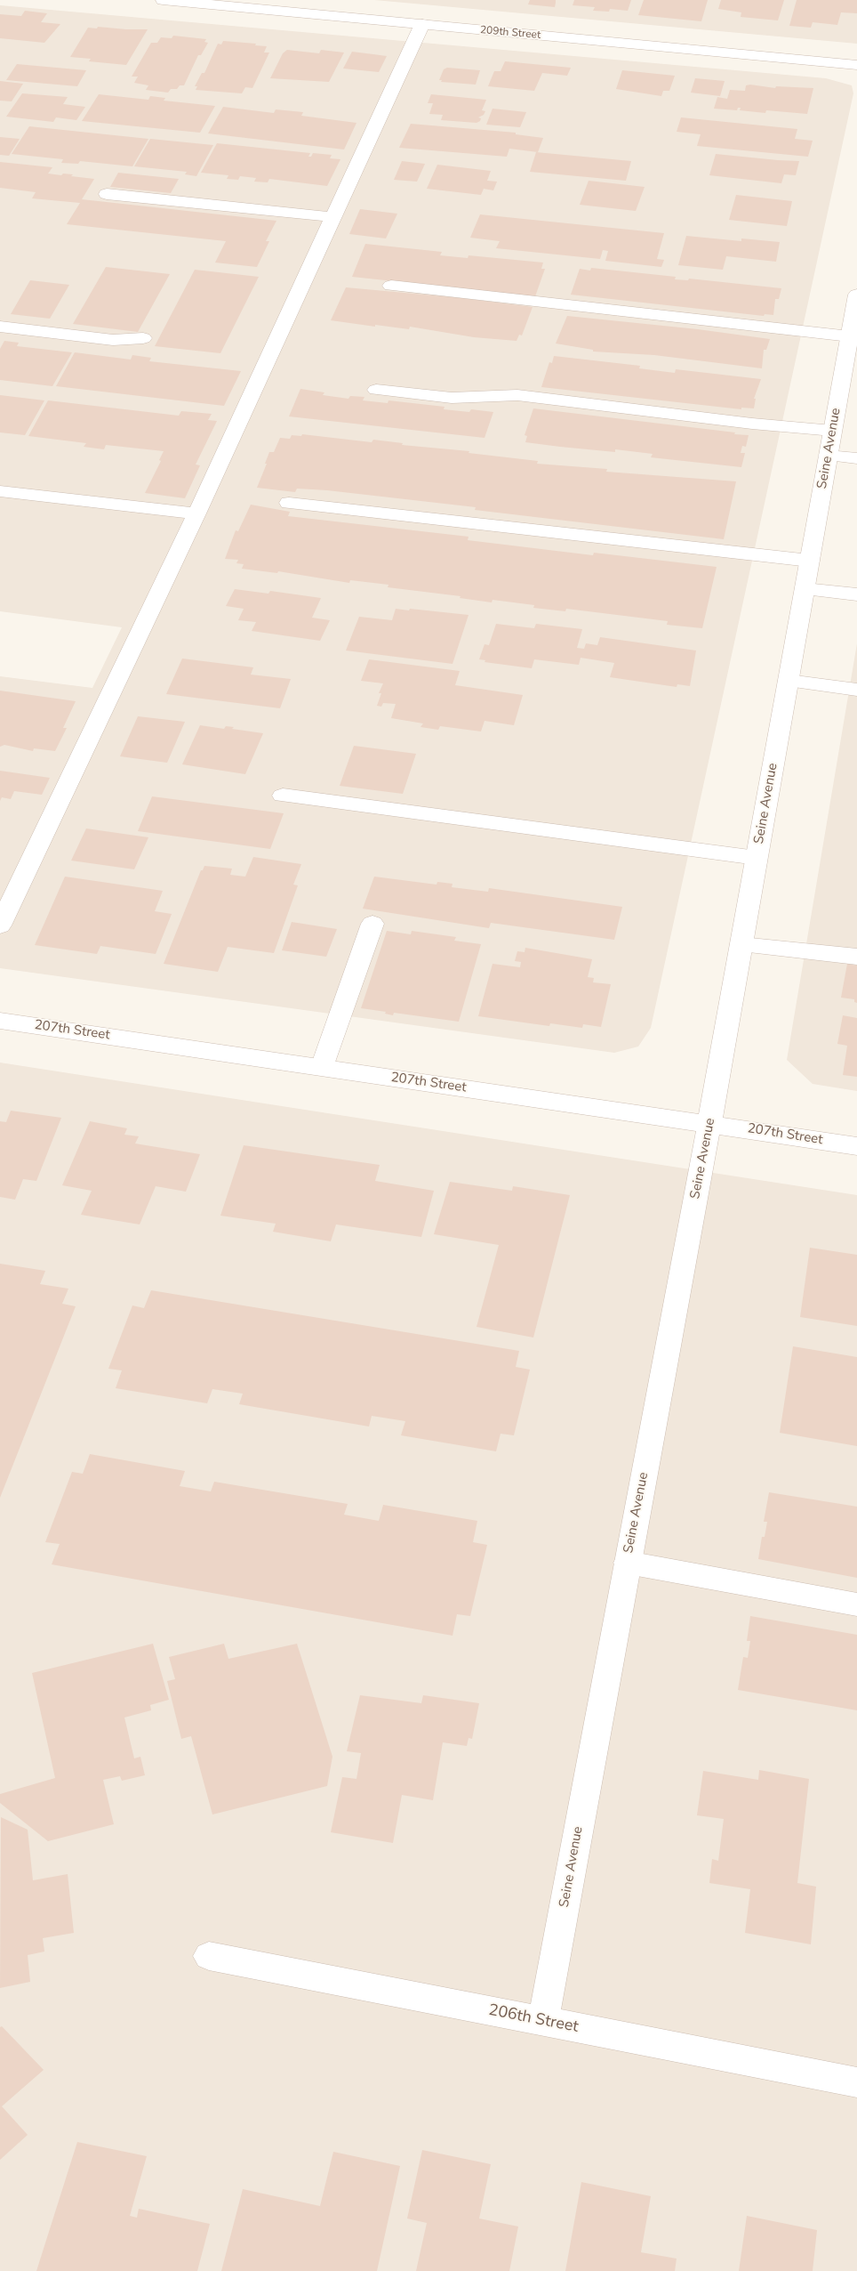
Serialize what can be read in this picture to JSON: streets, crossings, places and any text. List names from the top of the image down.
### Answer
{
  "streets": {
    "street": [
      "209th Street",
      "Seine Avenue",
      "207th Street",
      "206th Street"
    ]
  },
  "crossings": [
    ["Seine Avenue", "207th Street"],
    ["Seine Avenue", "206th Street"]
  ]
}
